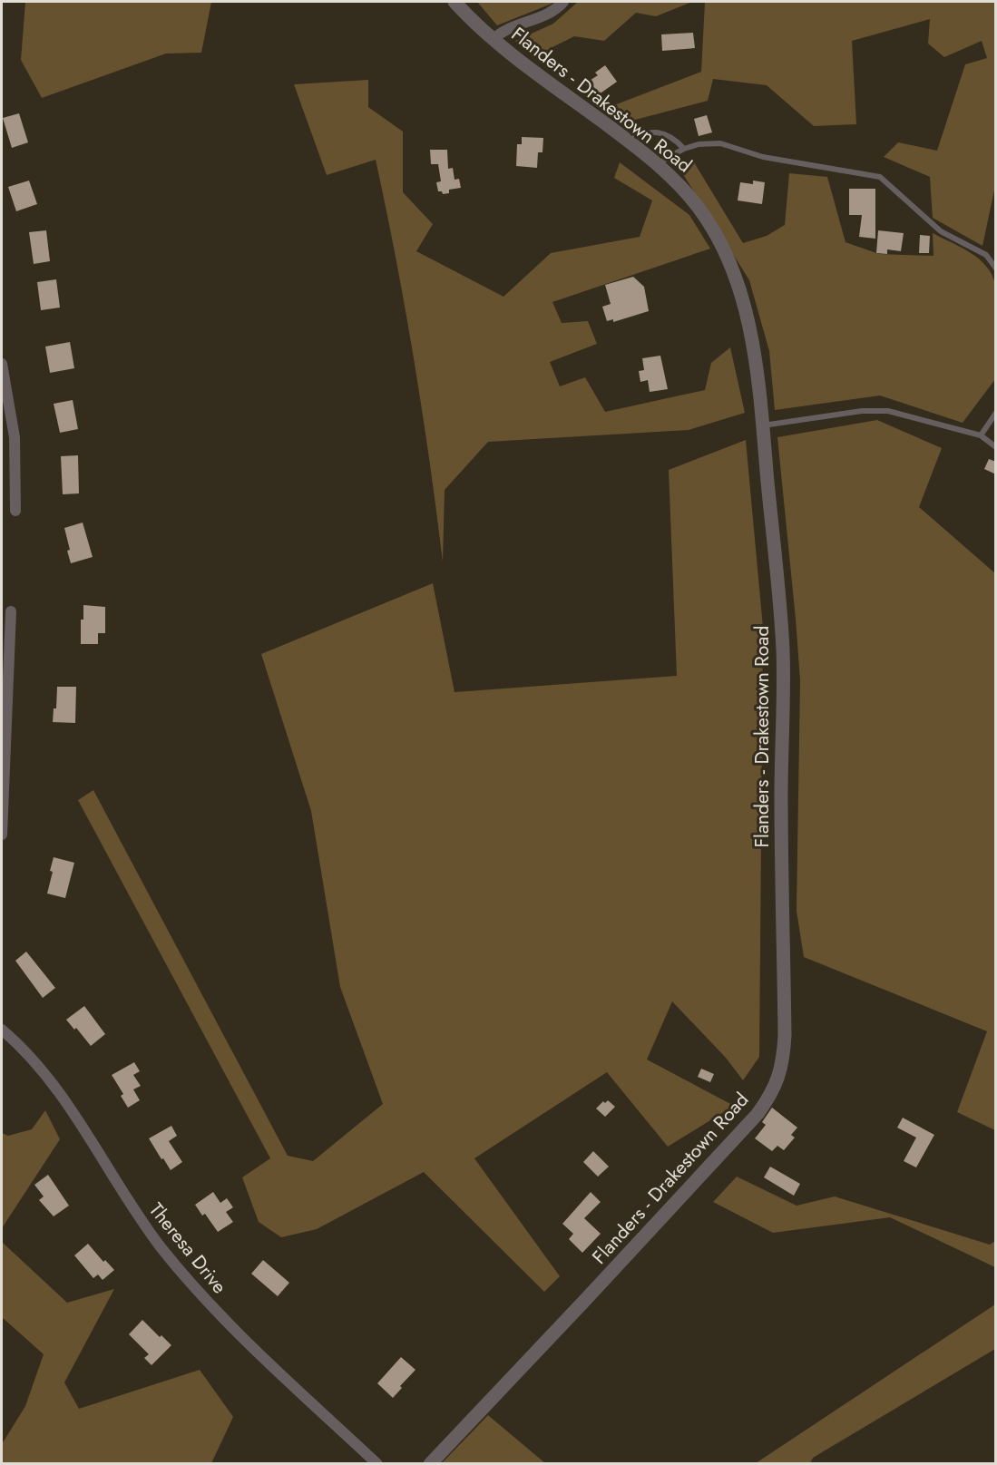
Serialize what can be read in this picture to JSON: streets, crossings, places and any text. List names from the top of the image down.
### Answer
{
  "streets": {
    "street": ["Flanders - Drakestown Road", "Theresa Drive"]
  }
}
